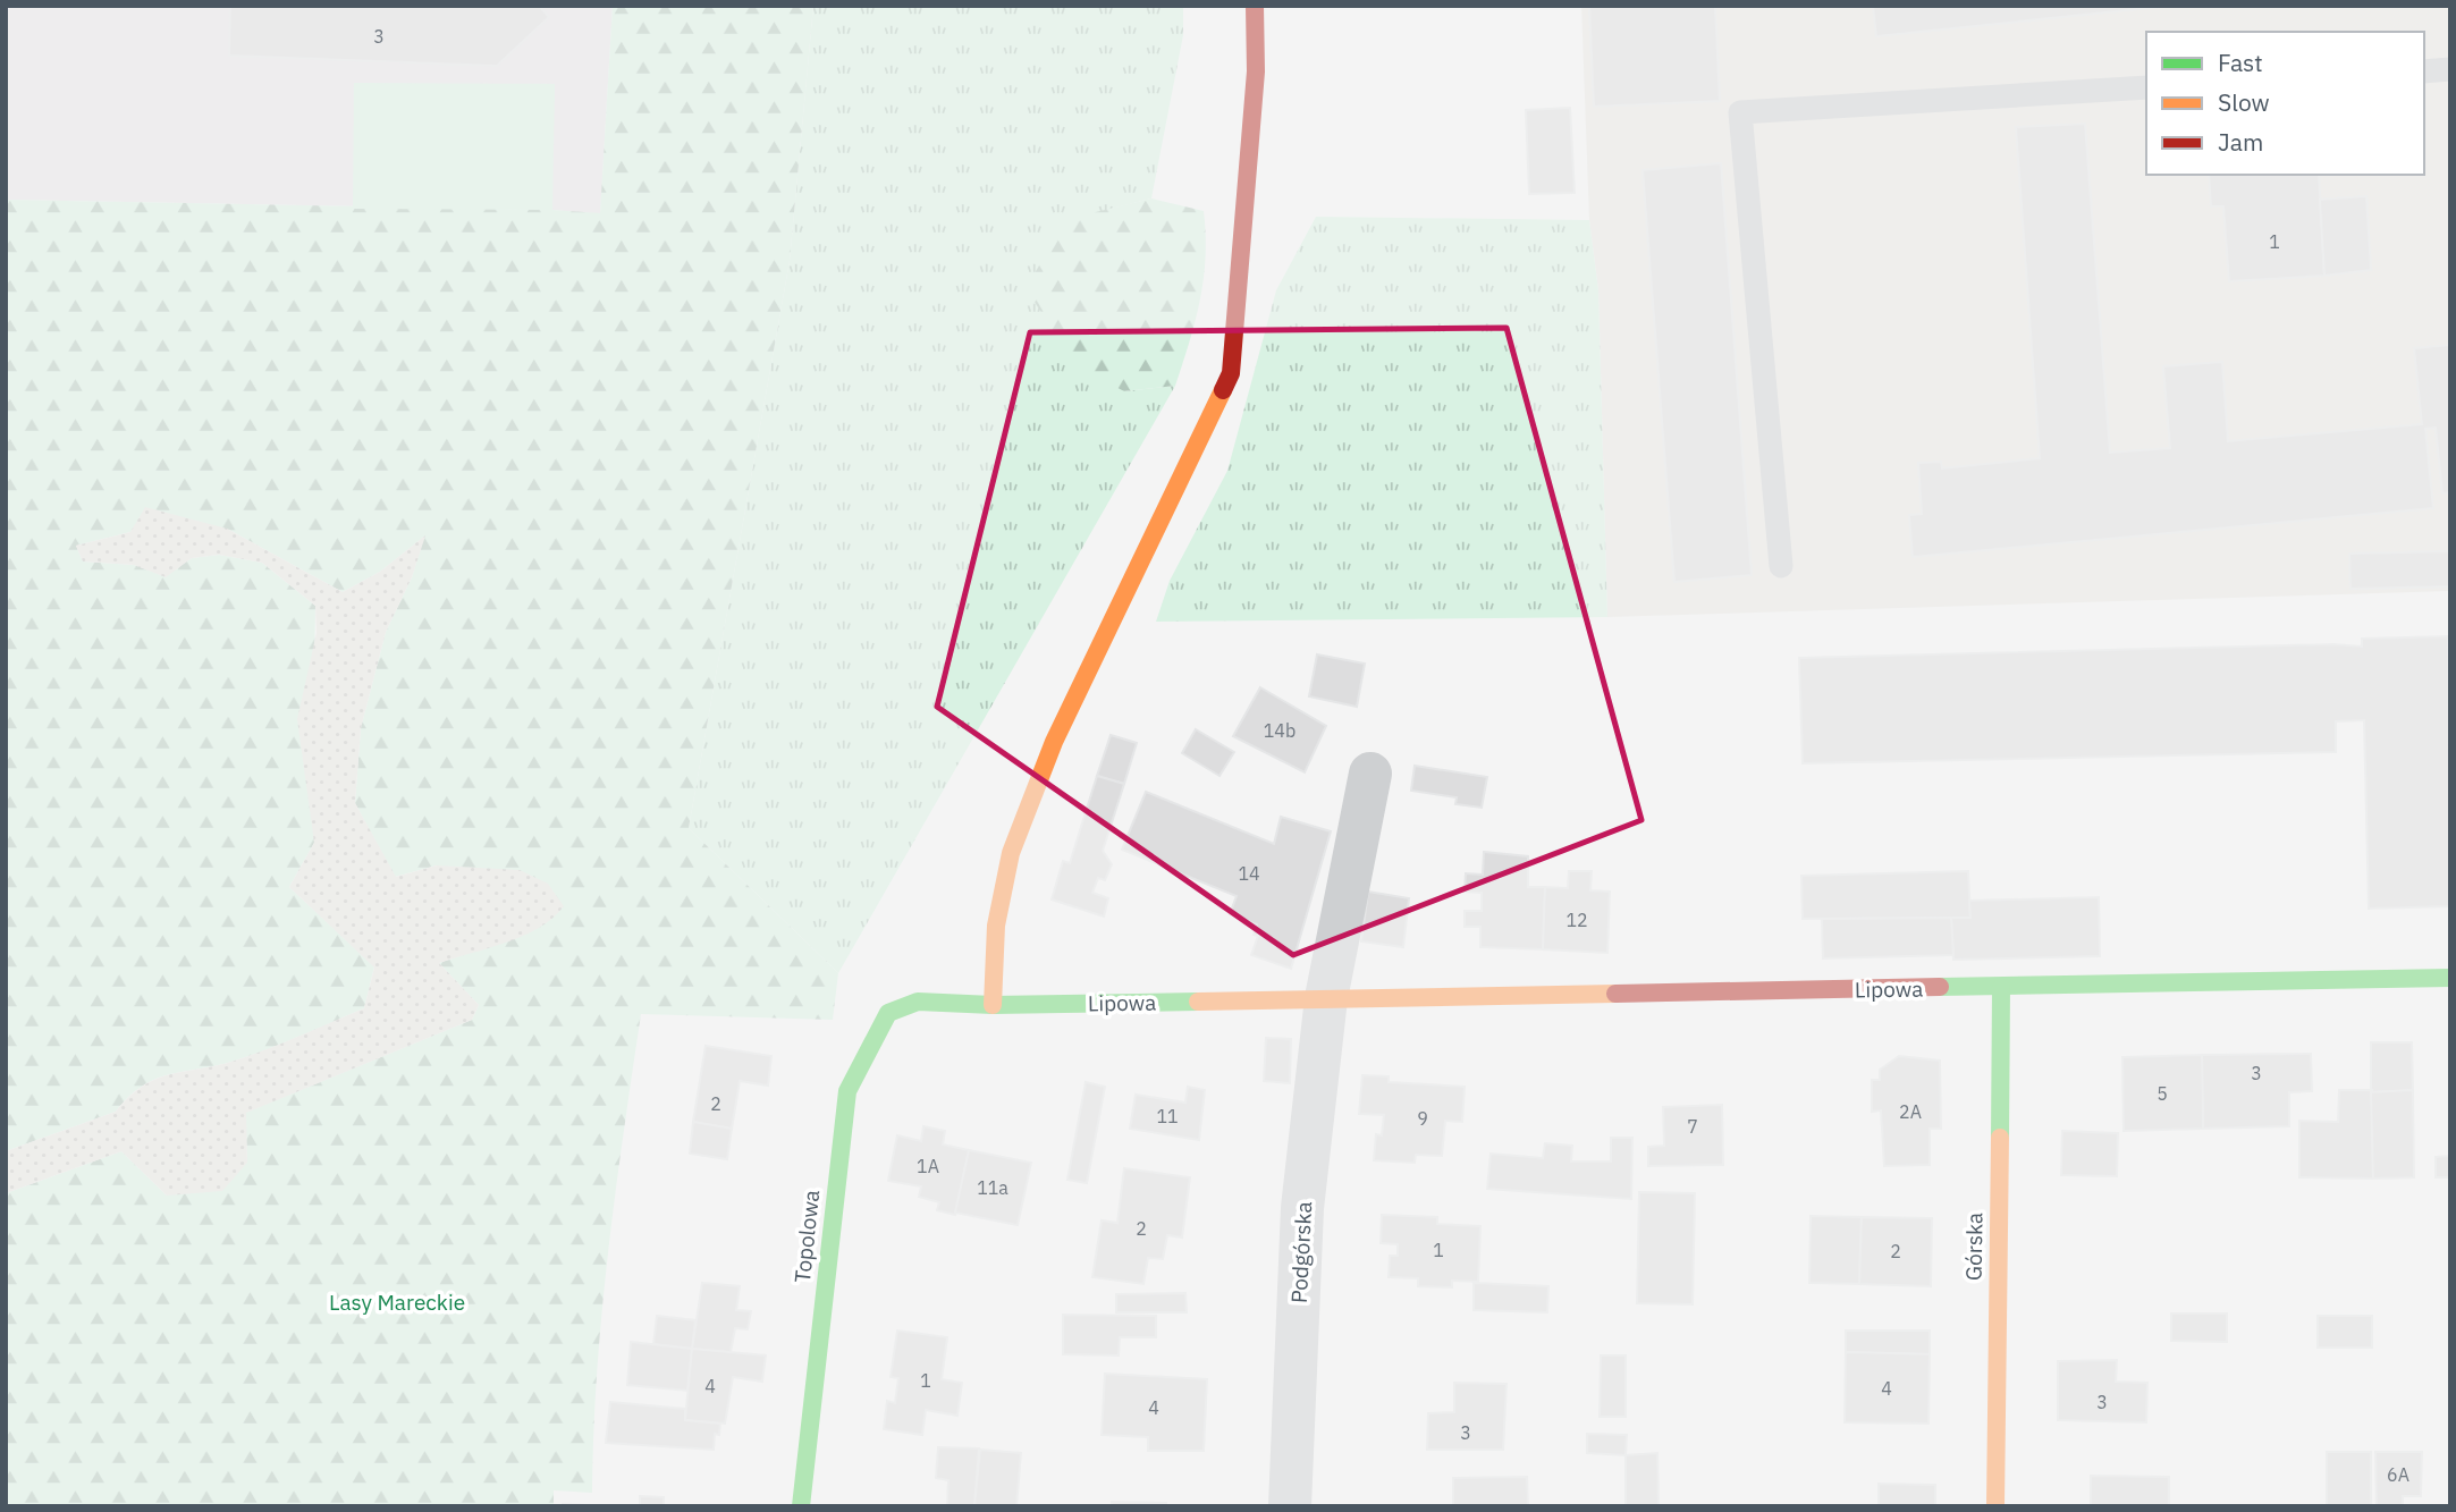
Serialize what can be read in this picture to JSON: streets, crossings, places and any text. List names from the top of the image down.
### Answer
{
  "streets": {
    "street": [
      "Lipowa",
      "Topolowa",
      "Górska",
      "Podgórska"
    ]
  },
  "crossings": [
    ["Lipowa", "Topolowa"],
    ["Lipowa", "Górska"],
    ["Lipowa", "Podgórska"]
  ],
  "parks": ["Lasy Mareckie"],
  "house_numbers": [
    "3",
    "1",
    "14b",
    "14",
    "12",
    "3",
    "5",
    "2",
    "2A",
    "11",
    "9",
    "7",
    "1A",
    "11a",
    "2",
    "1",
    "2",
    "1",
    "4",
    "4",
    "3",
    "4",
    "3",
    "6A"
  ],
  "legend": ["Fast", "Slow", "Jam"]
}
